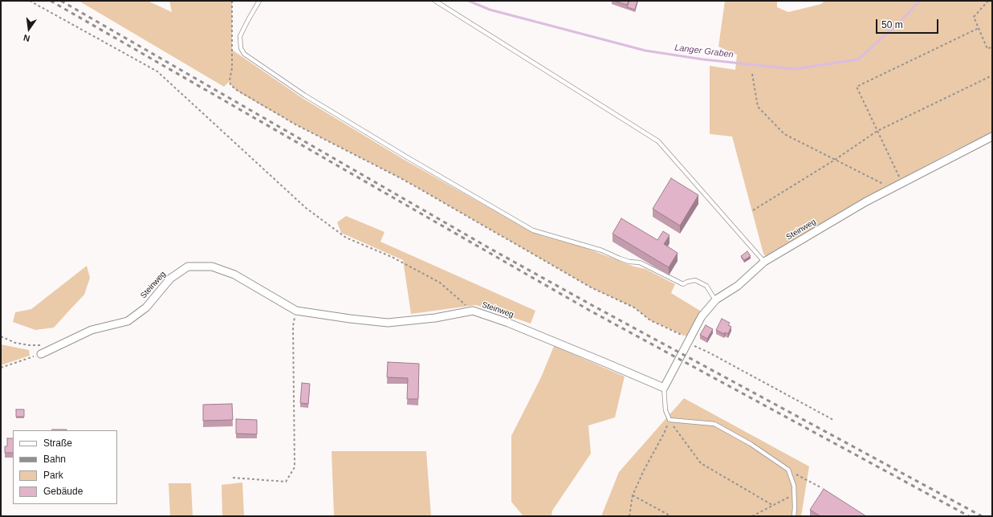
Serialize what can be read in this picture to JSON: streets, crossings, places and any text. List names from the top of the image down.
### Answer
{
  "streets": {
    "street": ["Steinweg"]
  },
  "water": ["Langer Graben"],
  "legend": [
    "Straße",
    "Bahn",
    "Park",
    "Gebäude"
  ],
  "scale_bar": "50 m",
  "north": "bottom"
}
